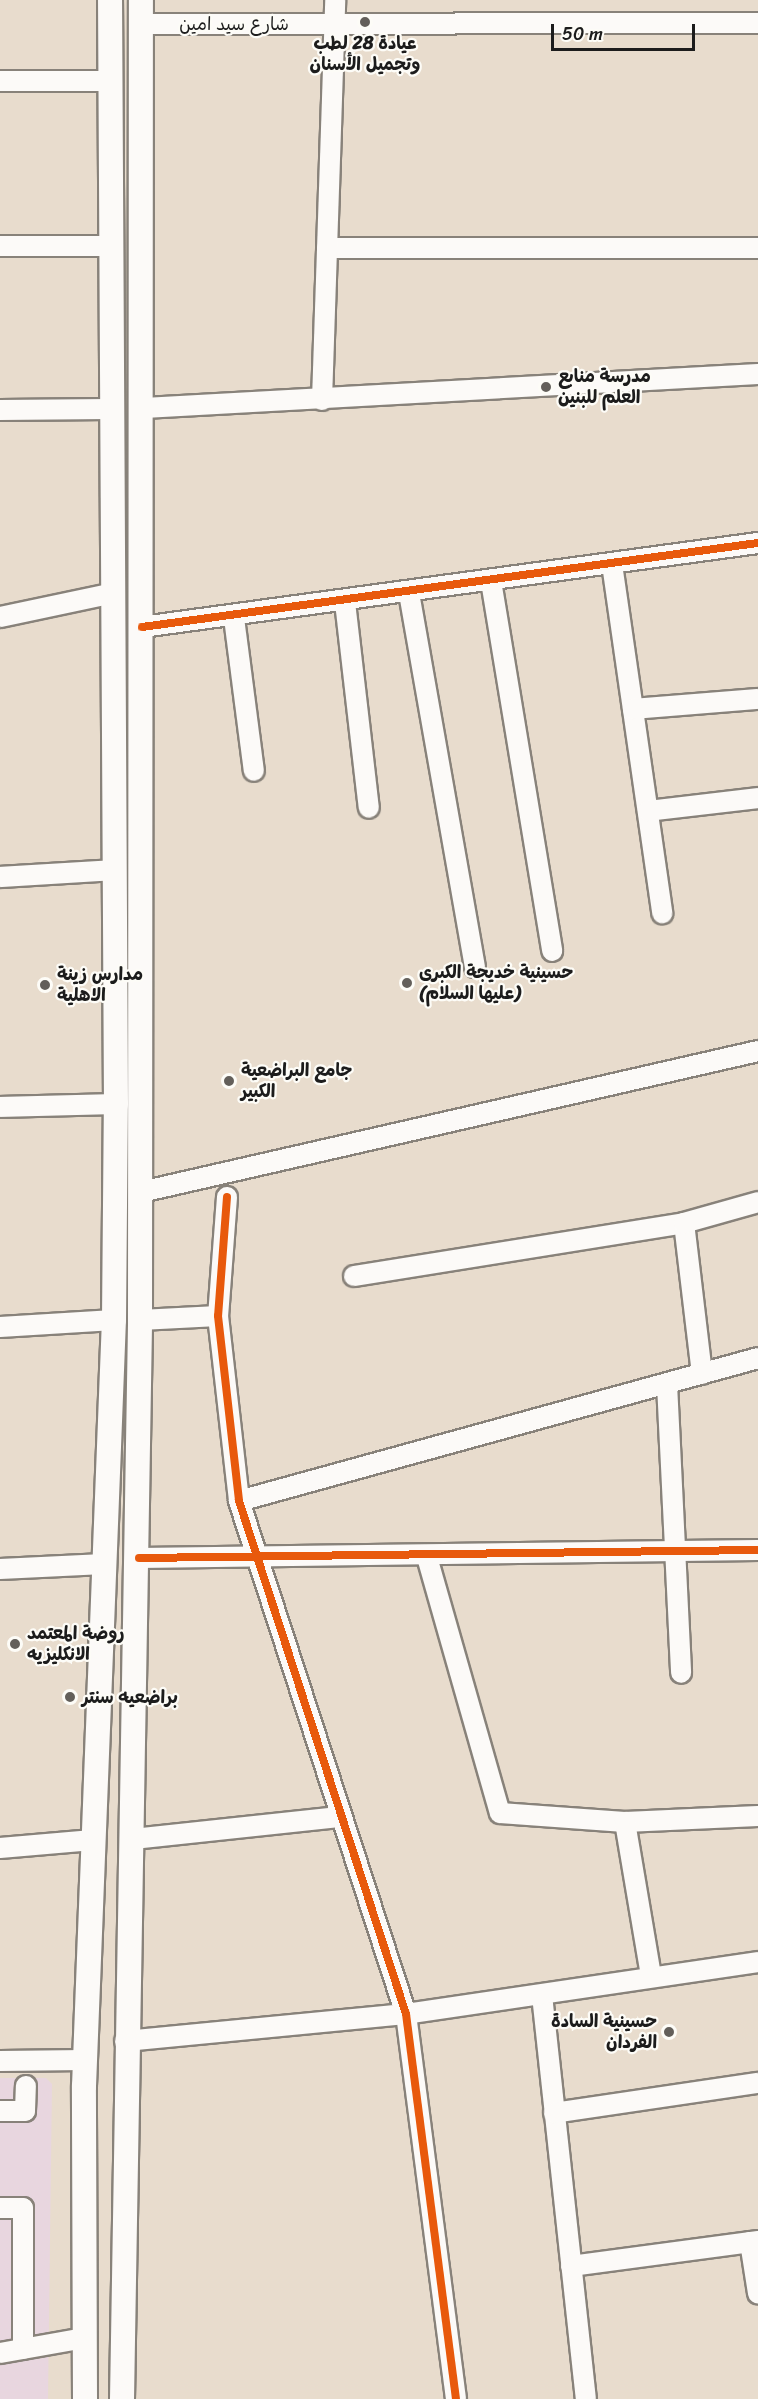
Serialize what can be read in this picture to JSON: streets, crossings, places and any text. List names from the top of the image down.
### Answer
{
  "streets": {
    "street": ["شارع سيد امين"]
  },
  "places": [
    "عيادة 28 لطب وتجميل الأسنان",
    "مدرسة منابع العلم للبنين",
    "حسينية خديجة الكبرى (عليها السلام)",
    "مدارس زينة الاهلية",
    "جامع البراضعية الكبير",
    "روضة المعتمد الانكليزيه",
    "براضعيه سنتر",
    "حسينية السادة الفردان"
  ],
  "scale_bar": "50 m"
}
